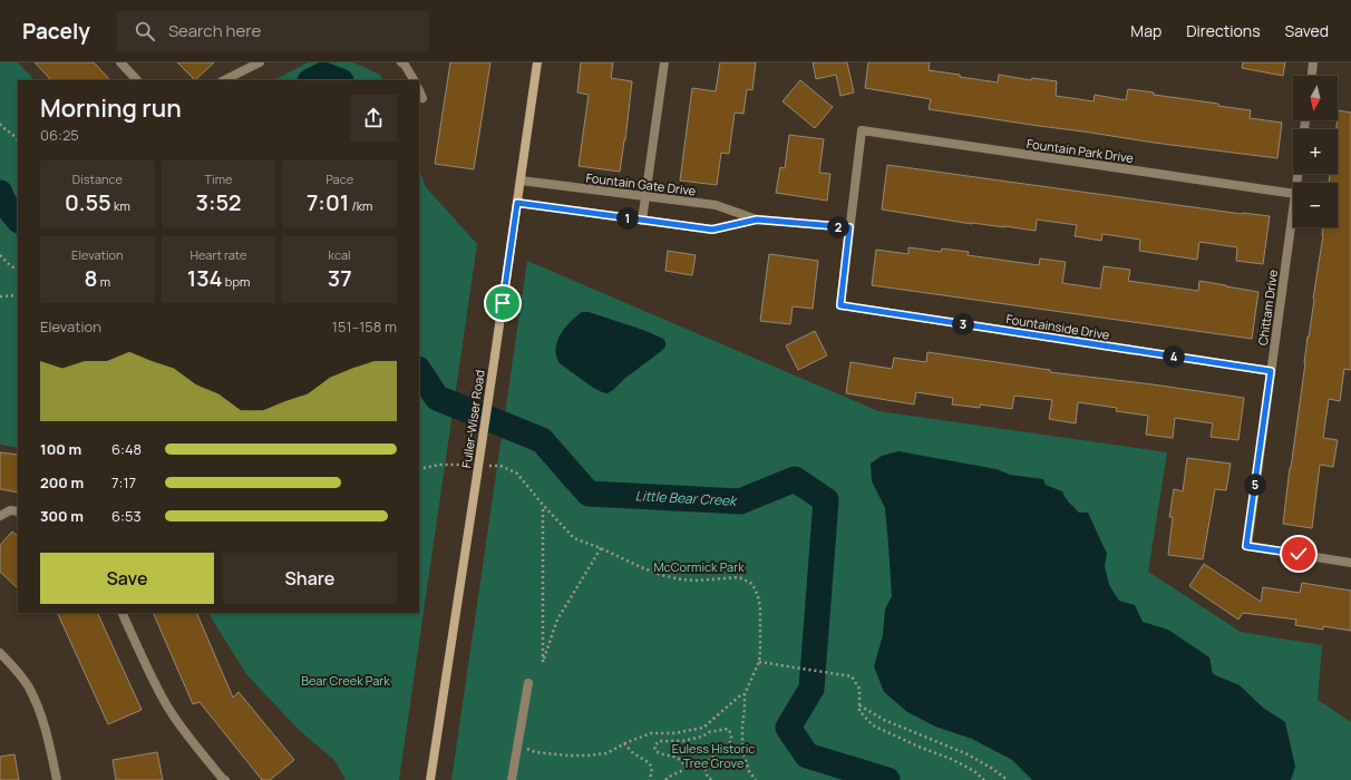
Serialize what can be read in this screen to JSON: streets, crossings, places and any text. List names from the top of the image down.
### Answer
{
  "streets": {
    "street": [
      "Fountain Park Drive",
      "Fountain Gate Drive",
      "Chittam Drive",
      "Fountainside Drive",
      "Fuller-Wiser Road"
    ]
  },
  "crossings": [
    ["Fountain Park Drive", "Fountain Gate Drive"],
    ["Fountain Park Drive", "Fountainside Drive"],
    ["Fountain Gate Drive", "Fountainside Drive"],
    ["Fountain Gate Drive", "Fuller-Wiser Road"],
    ["Chittam Drive", "Fountainside Drive"]
  ],
  "water": ["Little Bear Creek"],
  "parks": ["McCormick Park", "Bear Creek Park", "Euless Historic Tree Grove"],
  "north": "bottom",
  "page": {
    "header": "Pacely",
    "search": "Search here",
    "nav": ["Map", "Directions", "Saved"],
    "map_buttons": ["+", "−"],
    "heading": ["Morning run", "06:25"],
    "stats": [
      ["Distance", "0.55 km"],
      ["Time", "3:52"],
      ["Pace", "7:01 /km"],
      ["Elevation", "8 m"],
      ["Heart rate", "134 bpm"],
      ["kcal", "37"]
    ],
    "pins": [
      "1",
      "2",
      "3",
      "4",
      "5"
    ],
    "chart": ["Elevation", "151–158 m"],
    "list": [
      {
        "name": "100 m",
        "note": "6:48"
      },
      {
        "name": "200 m",
        "note": "7:17"
      },
      {
        "name": "300 m",
        "note": "6:53"
      }
    ],
    "buttons": ["Save", "Share"]
  }
}
